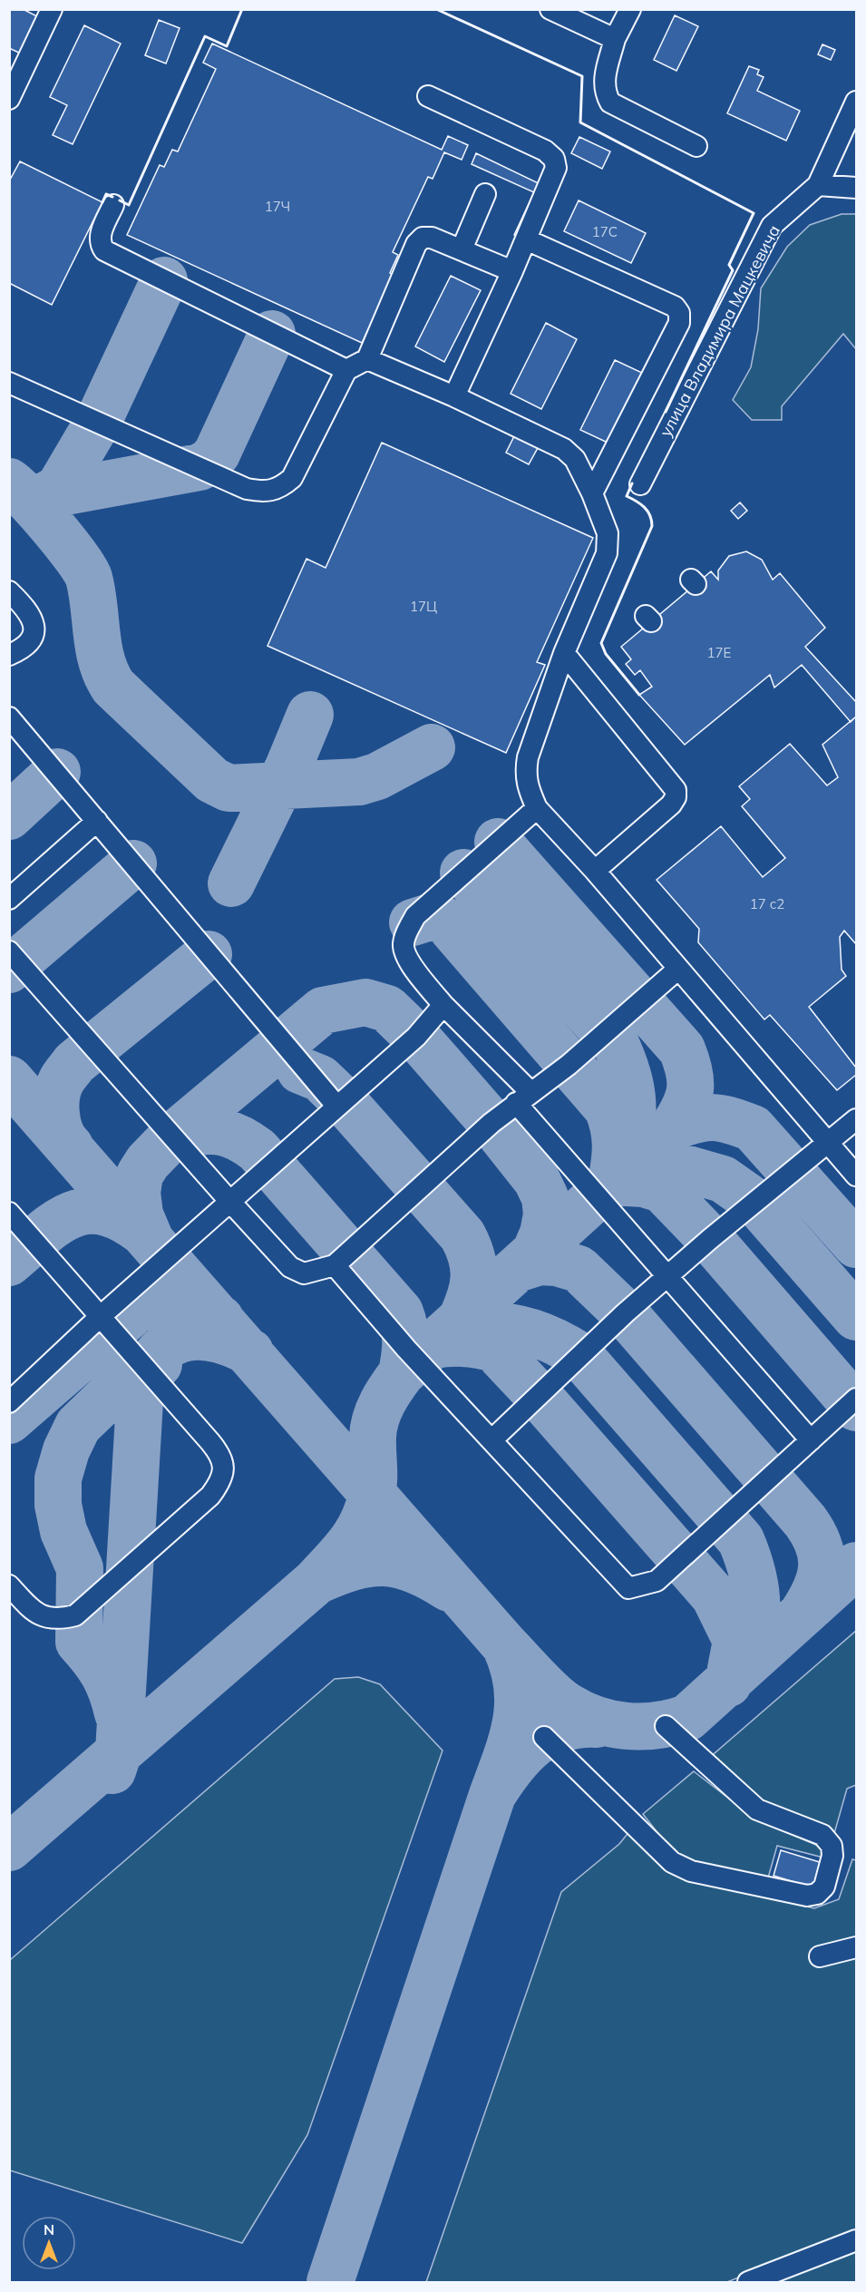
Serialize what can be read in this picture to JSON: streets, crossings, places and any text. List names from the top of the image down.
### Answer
{
  "streets": {
    "street": ["улица Владимира Мацкевича"]
  },
  "house_numbers": [
    "17Ч",
    "17С",
    "17Ц",
    "17Е",
    "17 с2"
  ],
  "north": "top"
}
